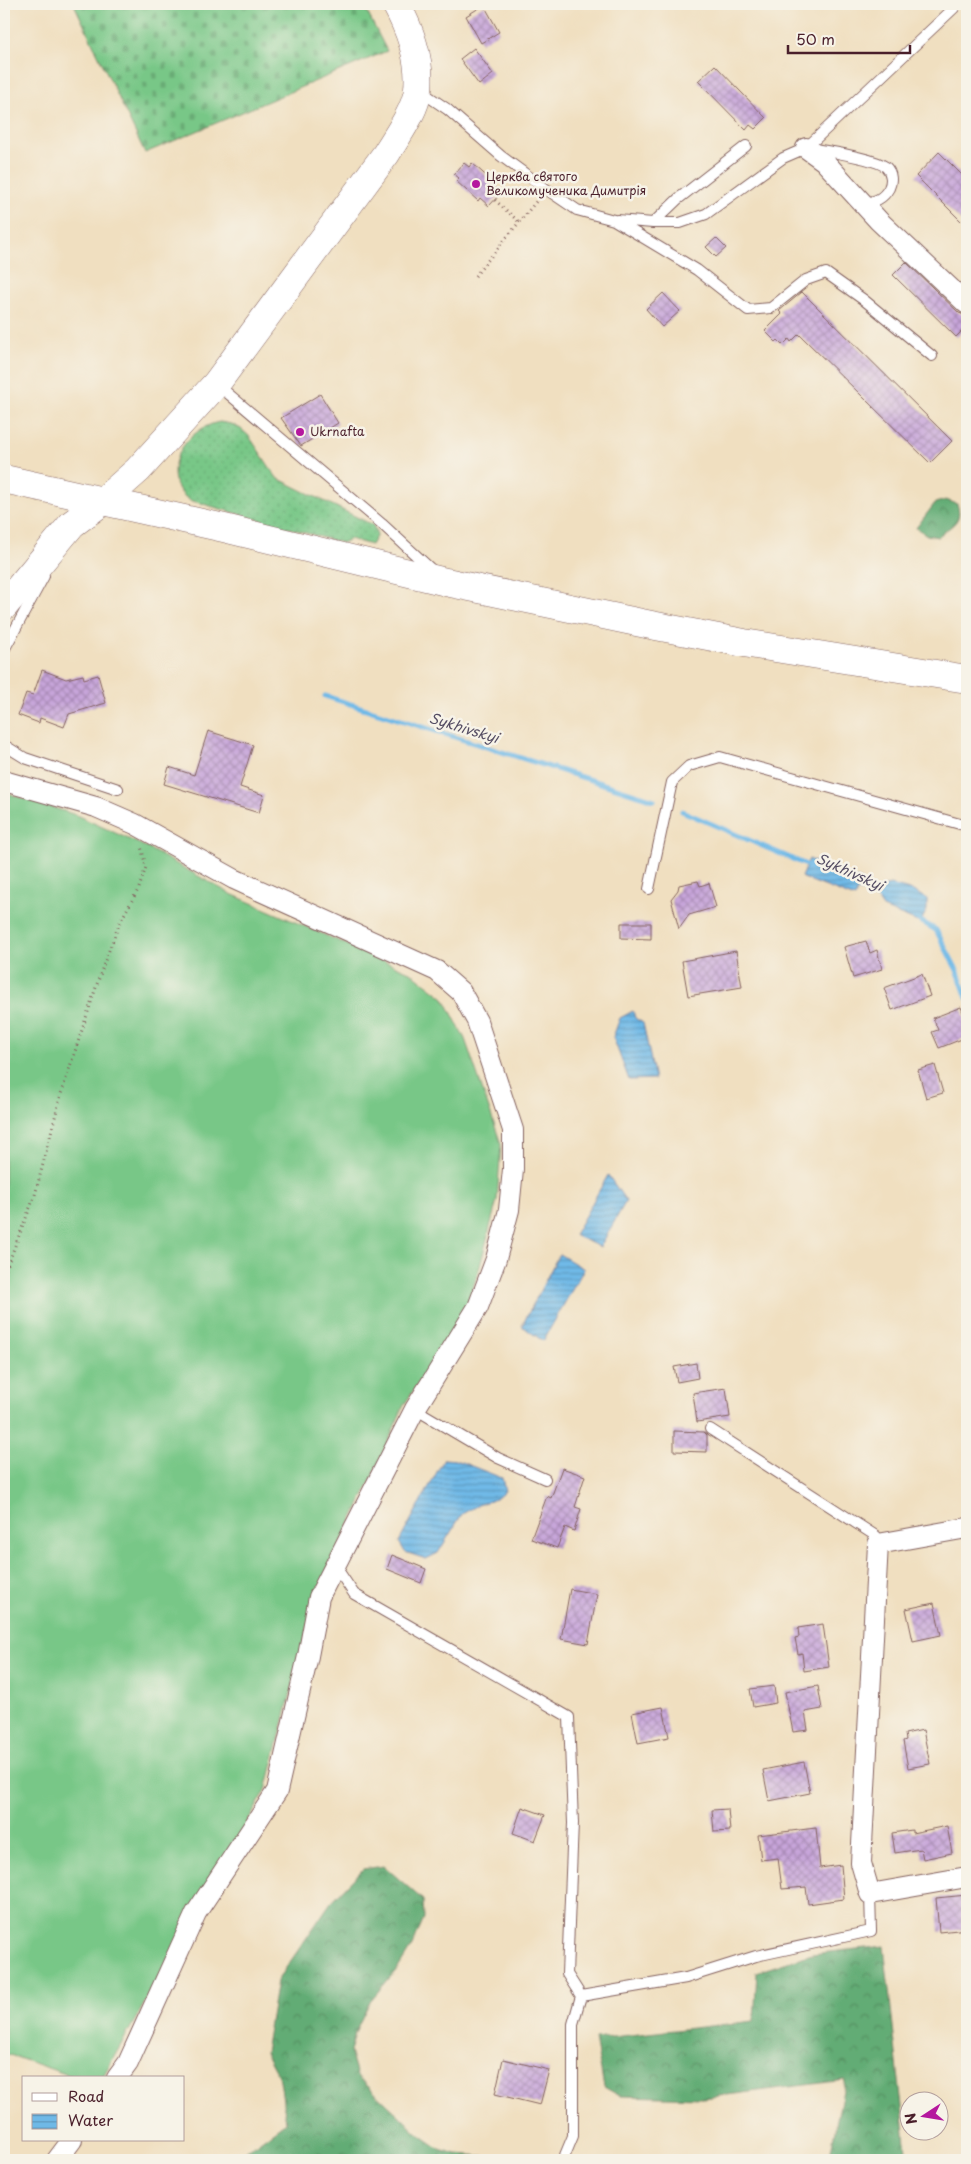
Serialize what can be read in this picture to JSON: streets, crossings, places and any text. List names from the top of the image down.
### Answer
{
  "water": ["Sykhivskyi"],
  "places": ["Церква святого Великомученика Димитрія", "Ukrnafta"],
  "legend": ["Road", "Water"],
  "scale_bar": "50 m",
  "north": "left"
}
